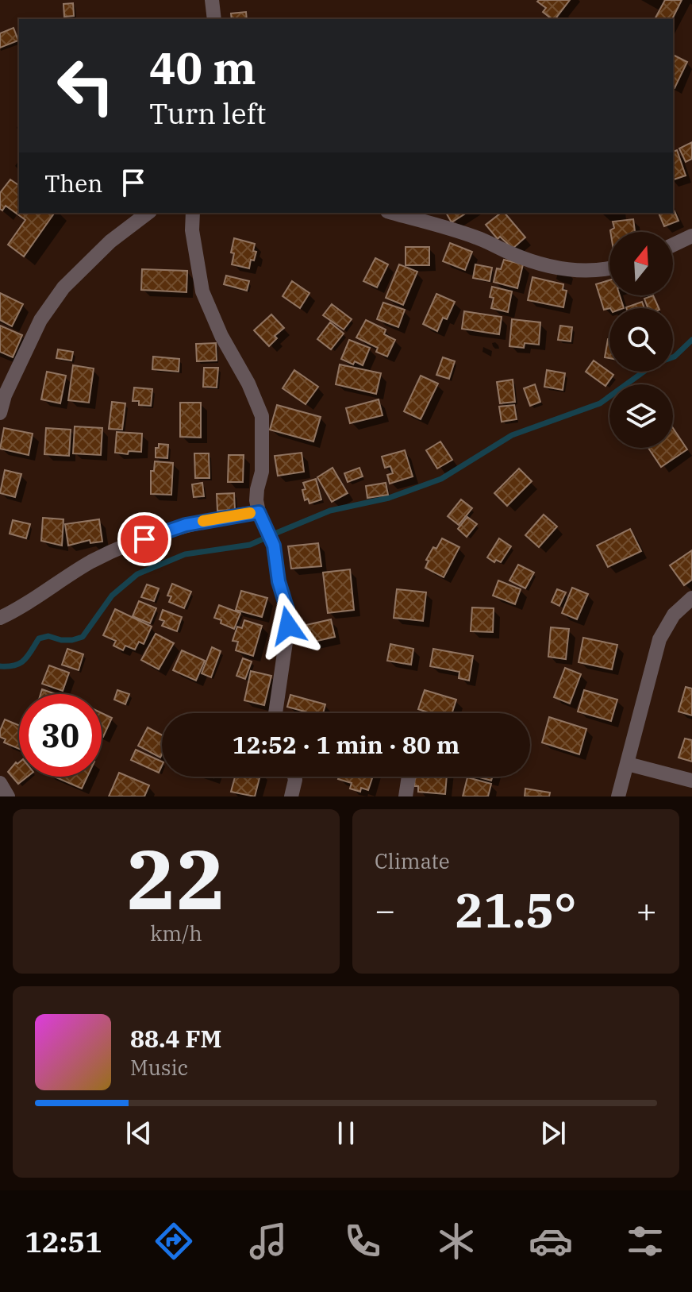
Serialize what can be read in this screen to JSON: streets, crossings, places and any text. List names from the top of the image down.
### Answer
{
  "north": "top",
  "page": {
    "turn": ["40 m", "Turn left"],
    "then": "Then",
    "limit": "30",
    "trip": "12:52 · 1 min · 80 m",
    "tile": [
      ["22", "km/h"],
      "Climate"
    ],
    "heat": ["−", "21.5°", "+"],
    "song": ["88.4 FM", "Music"],
    "tabs": "12:51"
  }
}
